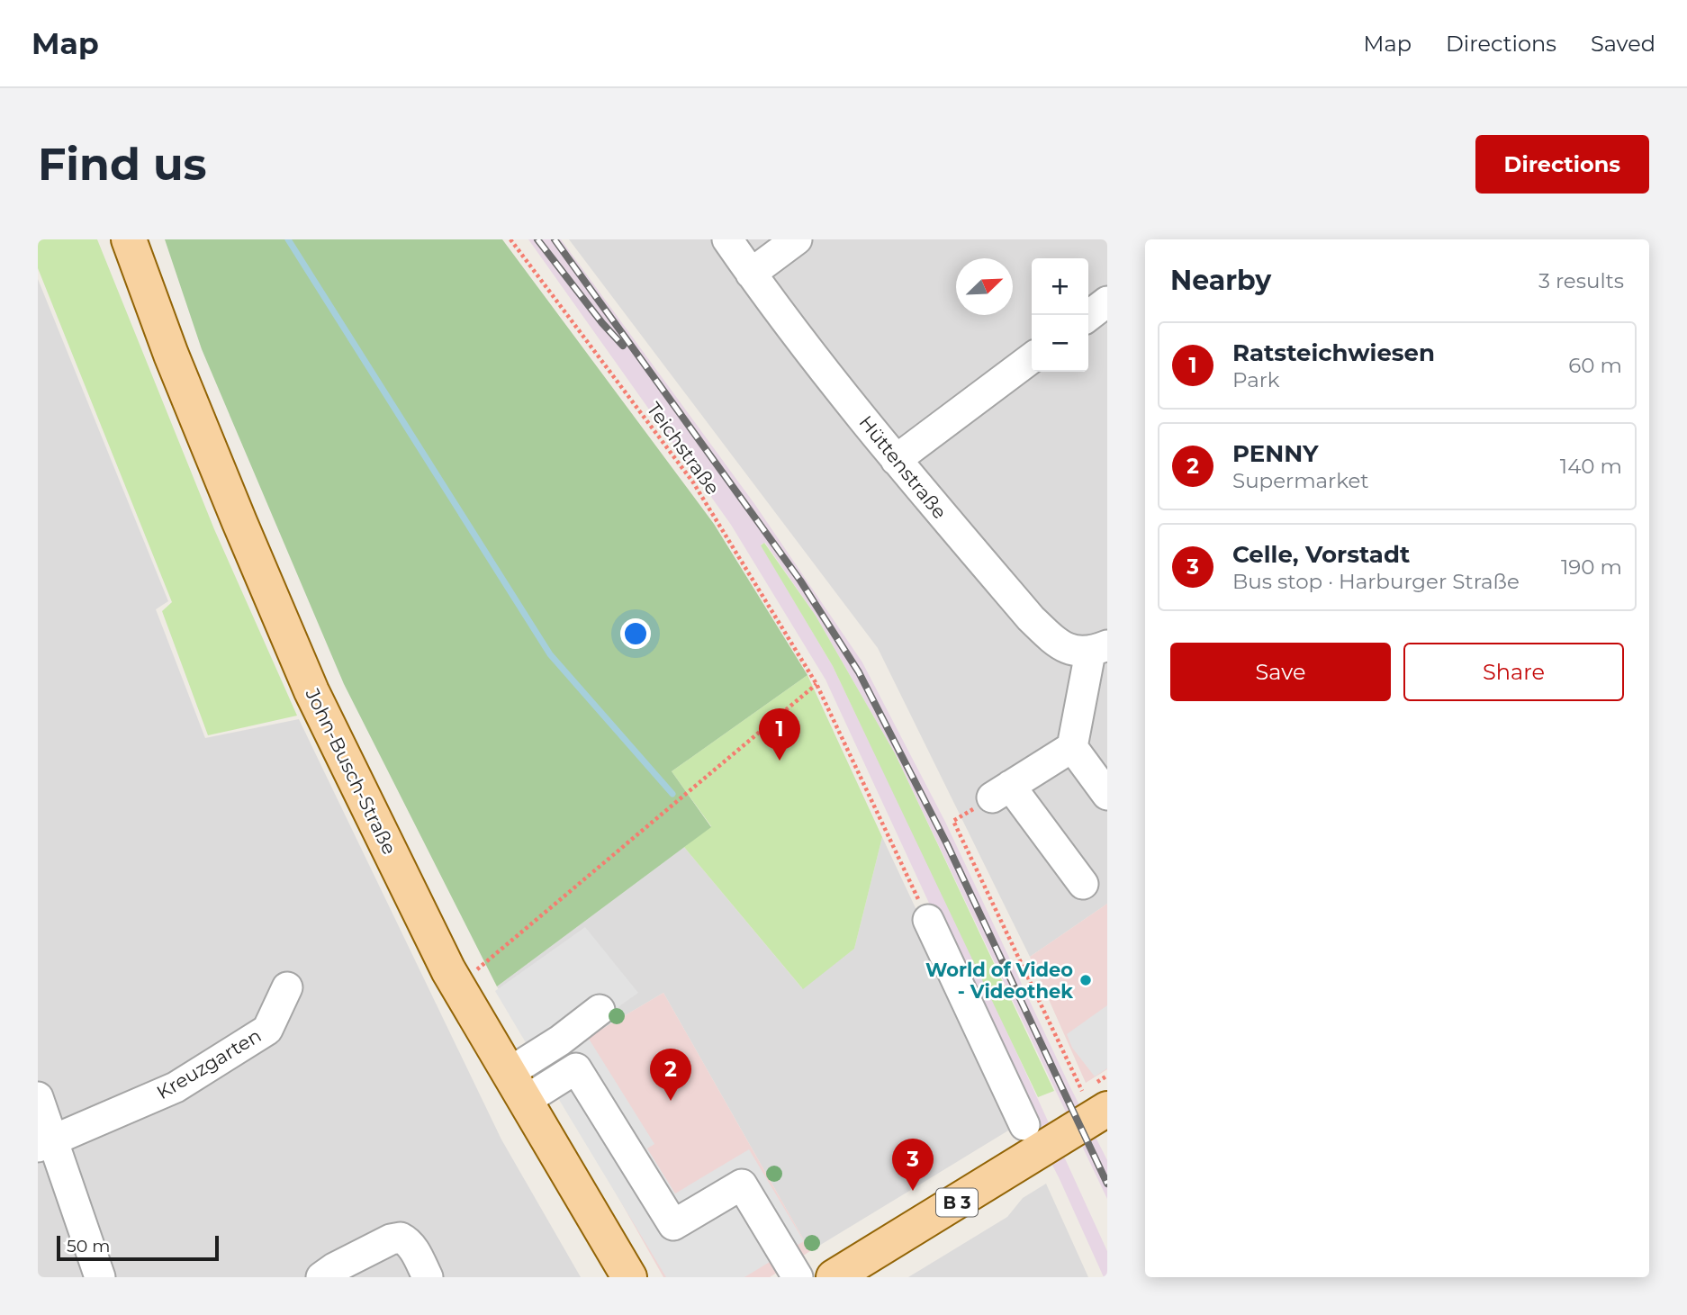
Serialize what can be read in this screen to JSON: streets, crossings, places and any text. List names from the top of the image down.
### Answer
{
  "streets": {
    "main road": ["John-Busch-Straße", "B 3"],
    "street": ["Hüttenstraße", "Kreuzgarten"],
    "path": ["Teichstraße"]
  },
  "places": ["World of Video - Videothek"],
  "scale_bar": "50 m",
  "north": "top right",
  "page": {
    "header": "Map",
    "nav": ["Map", "Directions", "Saved"],
    "buttons": [
      "Directions",
      ["Save", "Share"]
    ],
    "title": "Find us",
    "heading": ["Nearby", "3 results"],
    "map_buttons": ["+", "−"],
    "list": [
      {
        "mark": "1",
        "name": "Ratsteichwiesen",
        "note": "Park",
        "value": "60 m"
      },
      {
        "mark": "2",
        "name": "PENNY",
        "note": "Supermarket",
        "value": "140 m"
      },
      {
        "mark": "3",
        "name": "Celle, Vorstadt",
        "note": "Bus stop · Harburger Straße",
        "value": "190 m"
      }
    ],
    "pins": ["1", "2", "3"],
    "scale": "50 m"
  }
}
